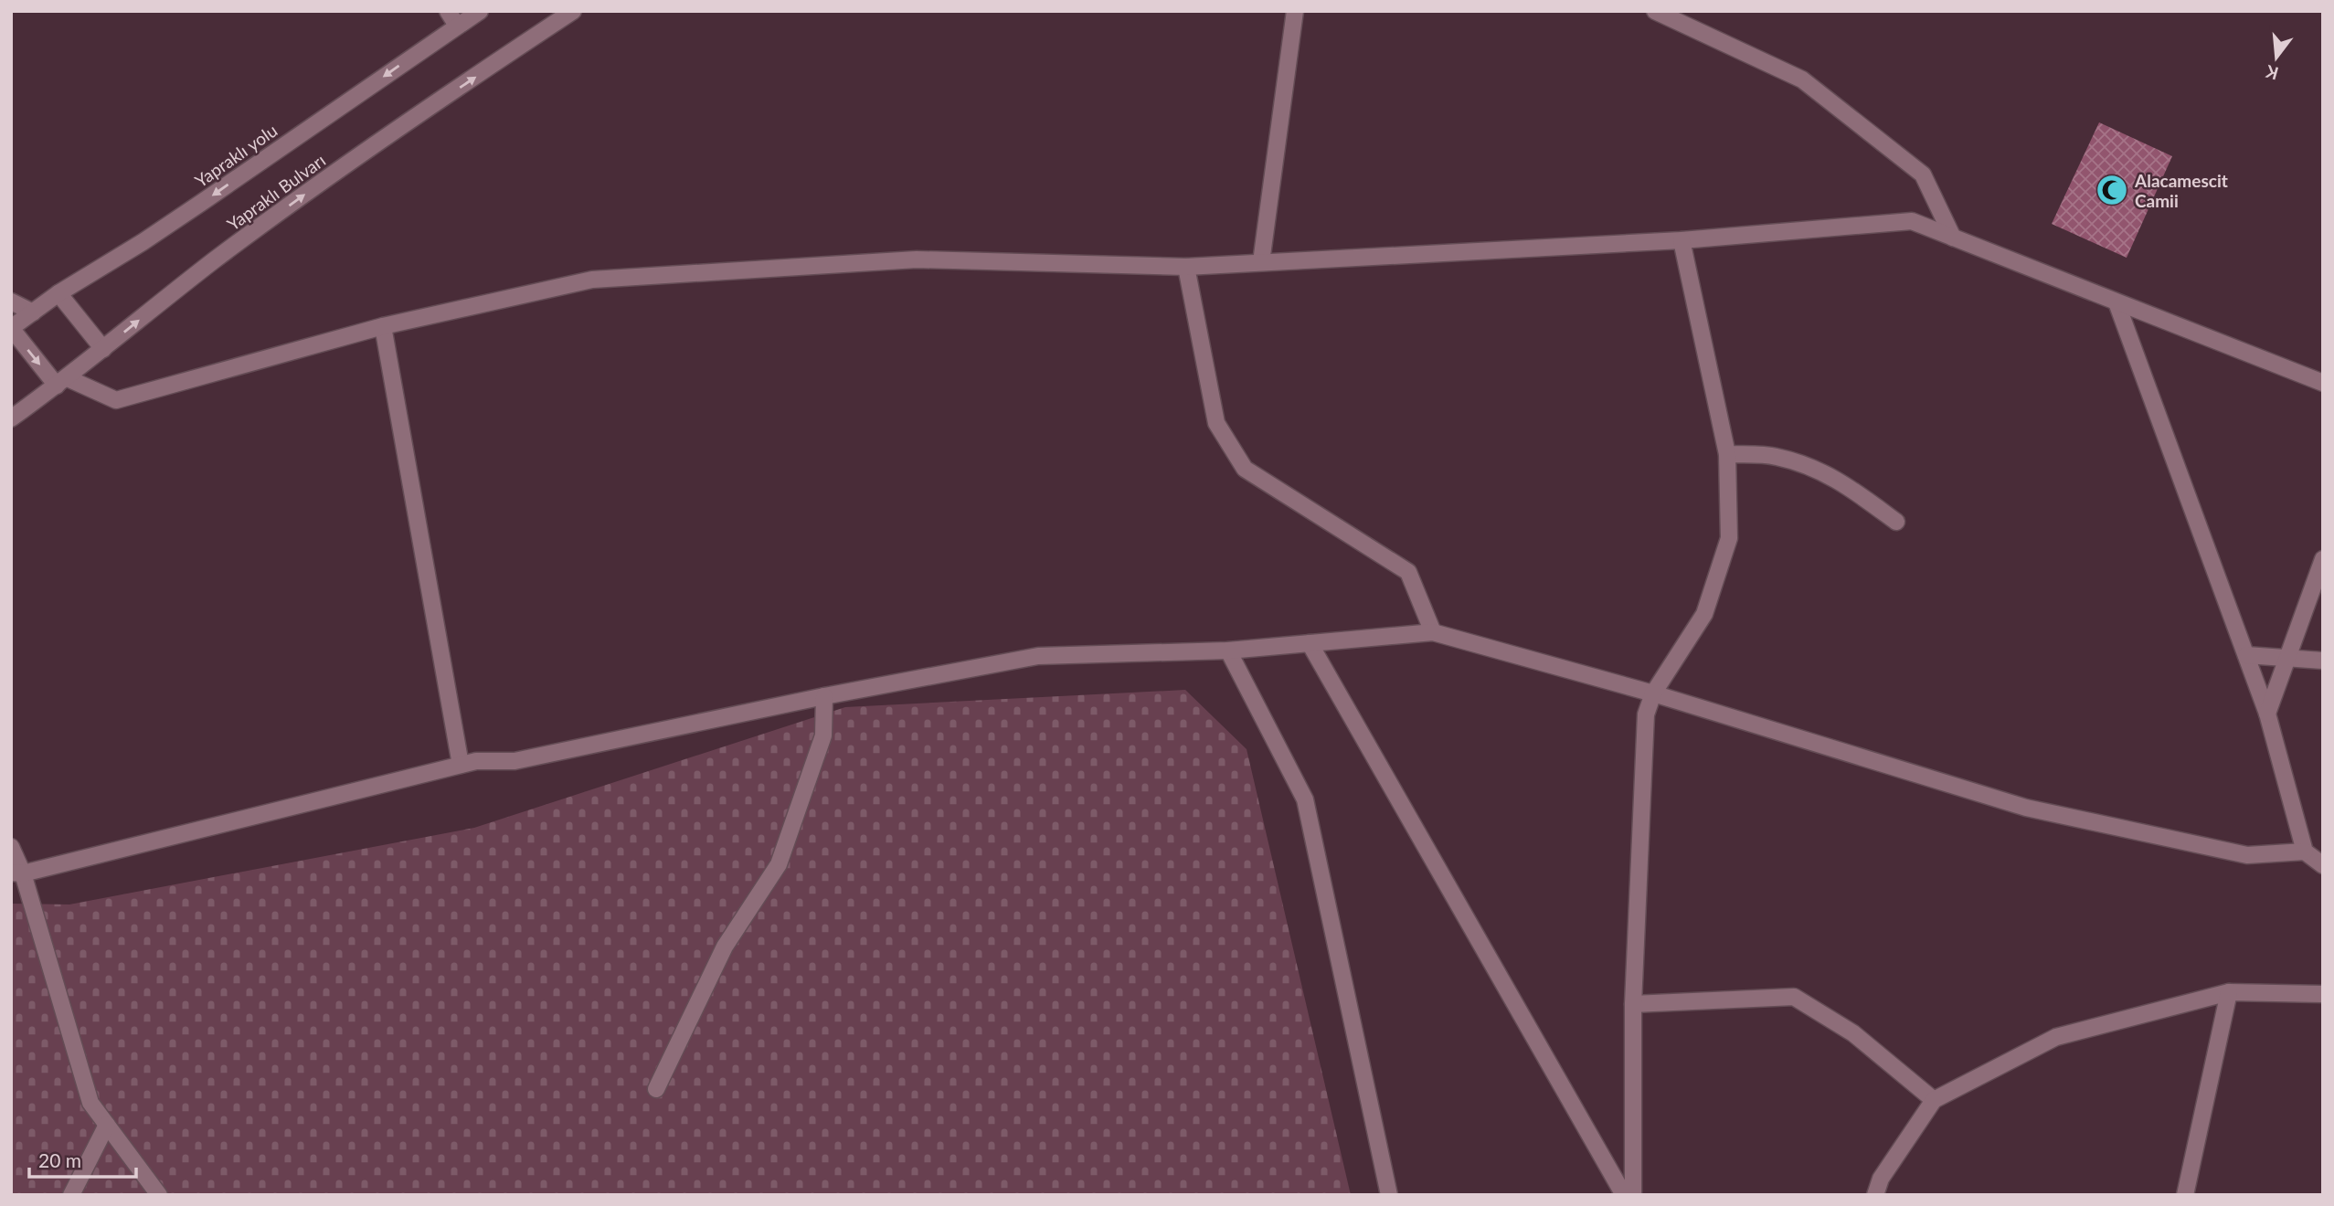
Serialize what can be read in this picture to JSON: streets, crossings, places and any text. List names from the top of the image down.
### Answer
{
  "streets": {
    "street": ["Yapraklı yolu", "Yapraklı Bulvarı"]
  },
  "one_way": ["Yapraklı yolu", "Yapraklı Bulvarı"],
  "places": {
    "mosque": ["Alacamescit Camii"]
  },
  "scale_bar": "20 m",
  "north": "bottom"
}
